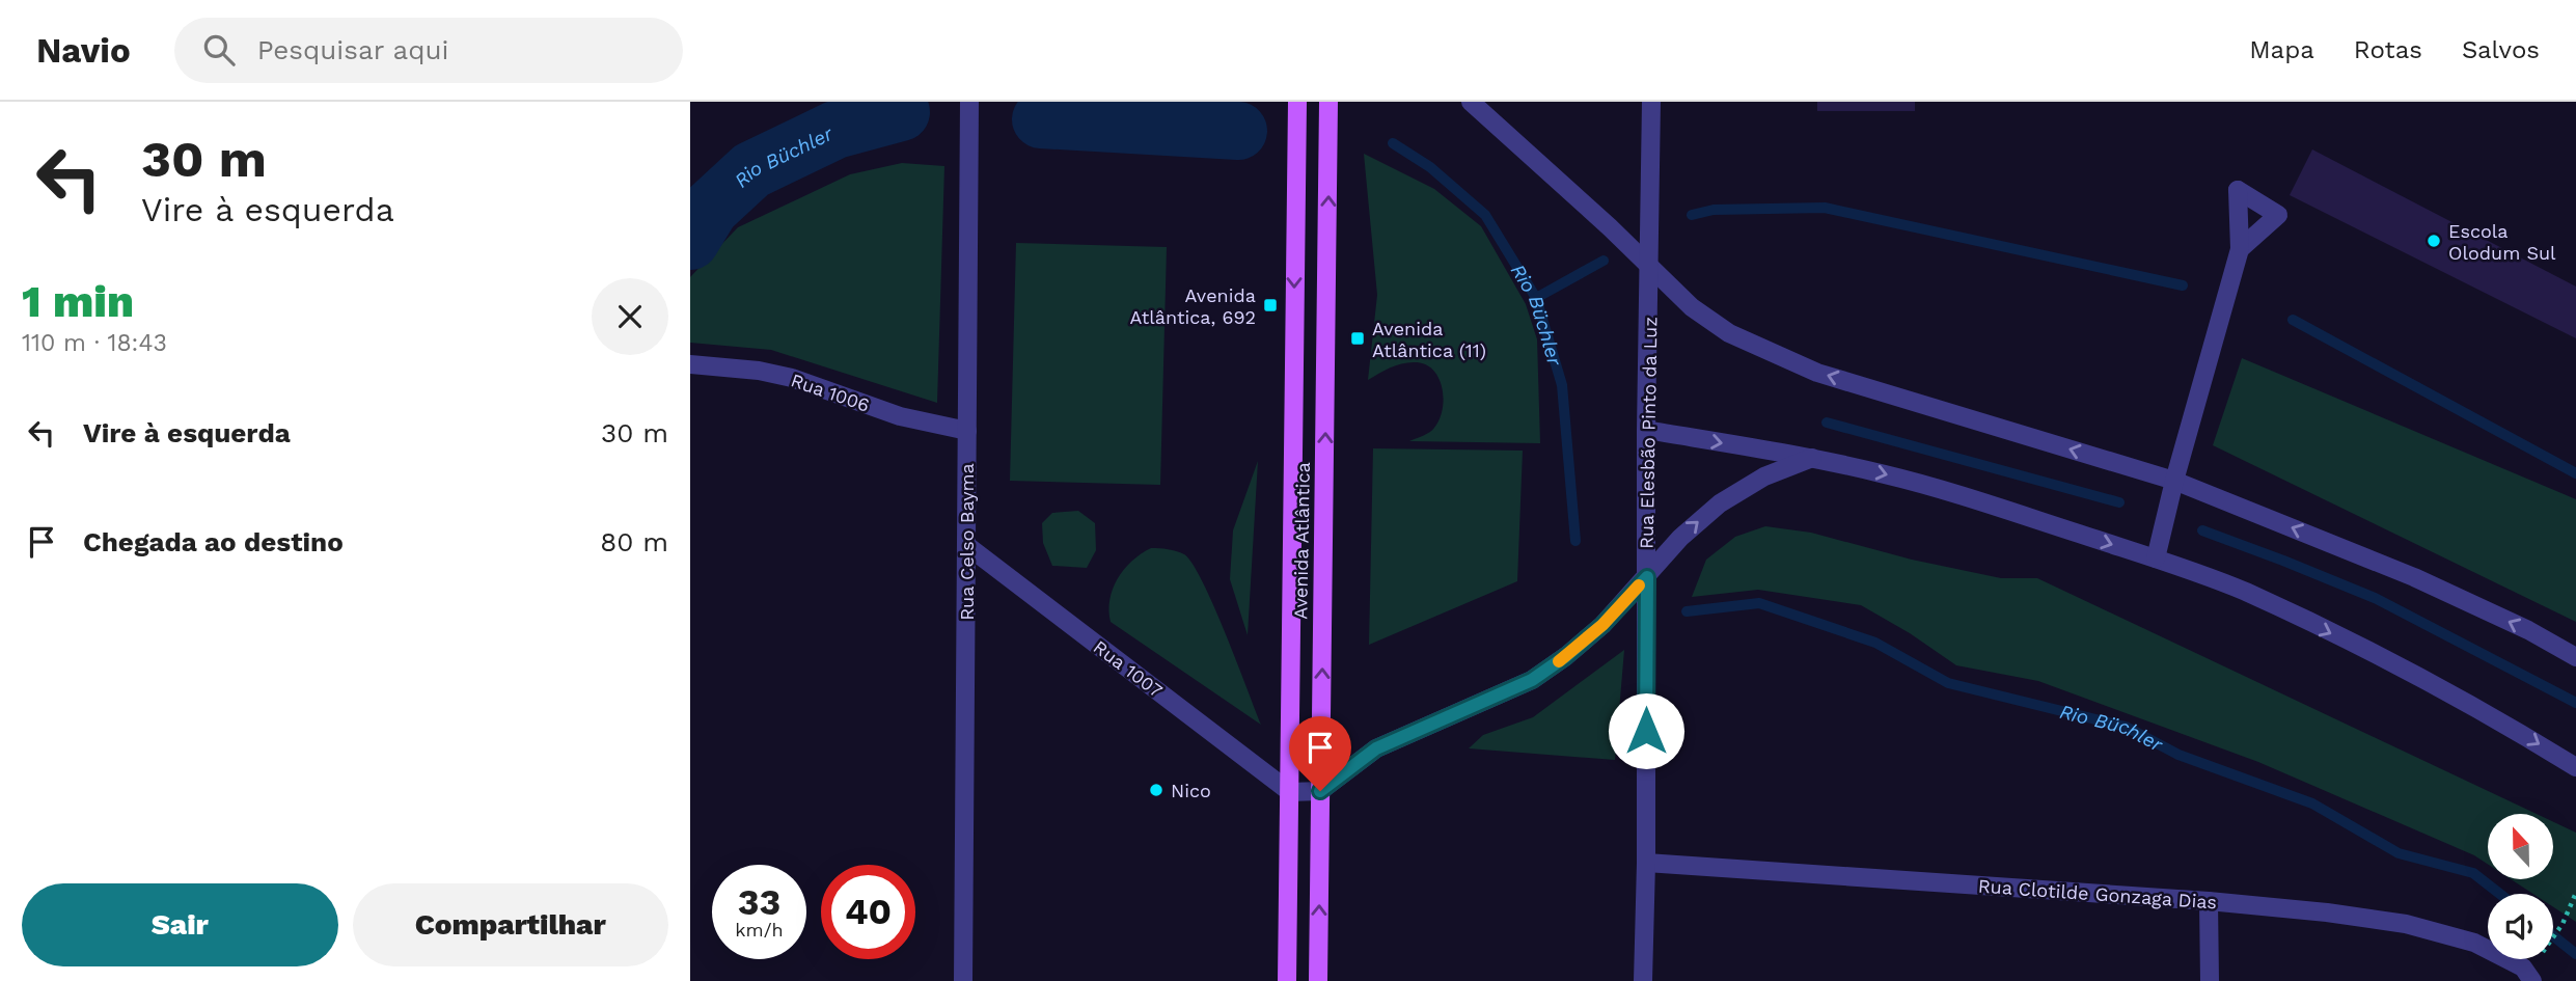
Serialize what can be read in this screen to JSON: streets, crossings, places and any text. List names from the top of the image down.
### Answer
{
  "streets": {
    "main road": ["Avenida Atlântica"],
    "street": [
      "Rua 1006",
      "Rua Elesbão Pinto da Luz",
      "Rua Celso Bayma",
      "Rua 1007",
      "Rua Clotilde Gonzaga Dias"
    ]
  },
  "crossings": [
    ["Rua 1006", "Rua Celso Bayma"],
    ["Rua Elesbão Pinto da Luz", "Rua Clotilde Gonzaga Dias"],
    ["Avenida Atlântica", "Rua 1007"],
    ["Rua Celso Bayma", "Rua 1007"]
  ],
  "water": ["Rio Büchler"],
  "places": {
    "other": ["Escola Olodum Sul", "Nico"],
    "transit": ["Avenida Atlântica, 692", "Avenida Atlântica (11)"]
  },
  "north": "top",
  "page": {
    "header": "Navio",
    "search": "Pesquisar aqui",
    "nav": ["Mapa", "Rotas", "Salvos"],
    "turn": ["30 m", "Vire à esquerda"],
    "heading": ["1 min", "110 m · 18:43"],
    "list": [
      {
        "name": "Vire à esquerda",
        "value": "30 m"
      },
      {
        "name": "Chegada ao destino",
        "value": "80 m"
      }
    ],
    "speed": "33 km/h",
    "limit": "40",
    "buttons": ["Sair", "Compartilhar"]
  }
}
